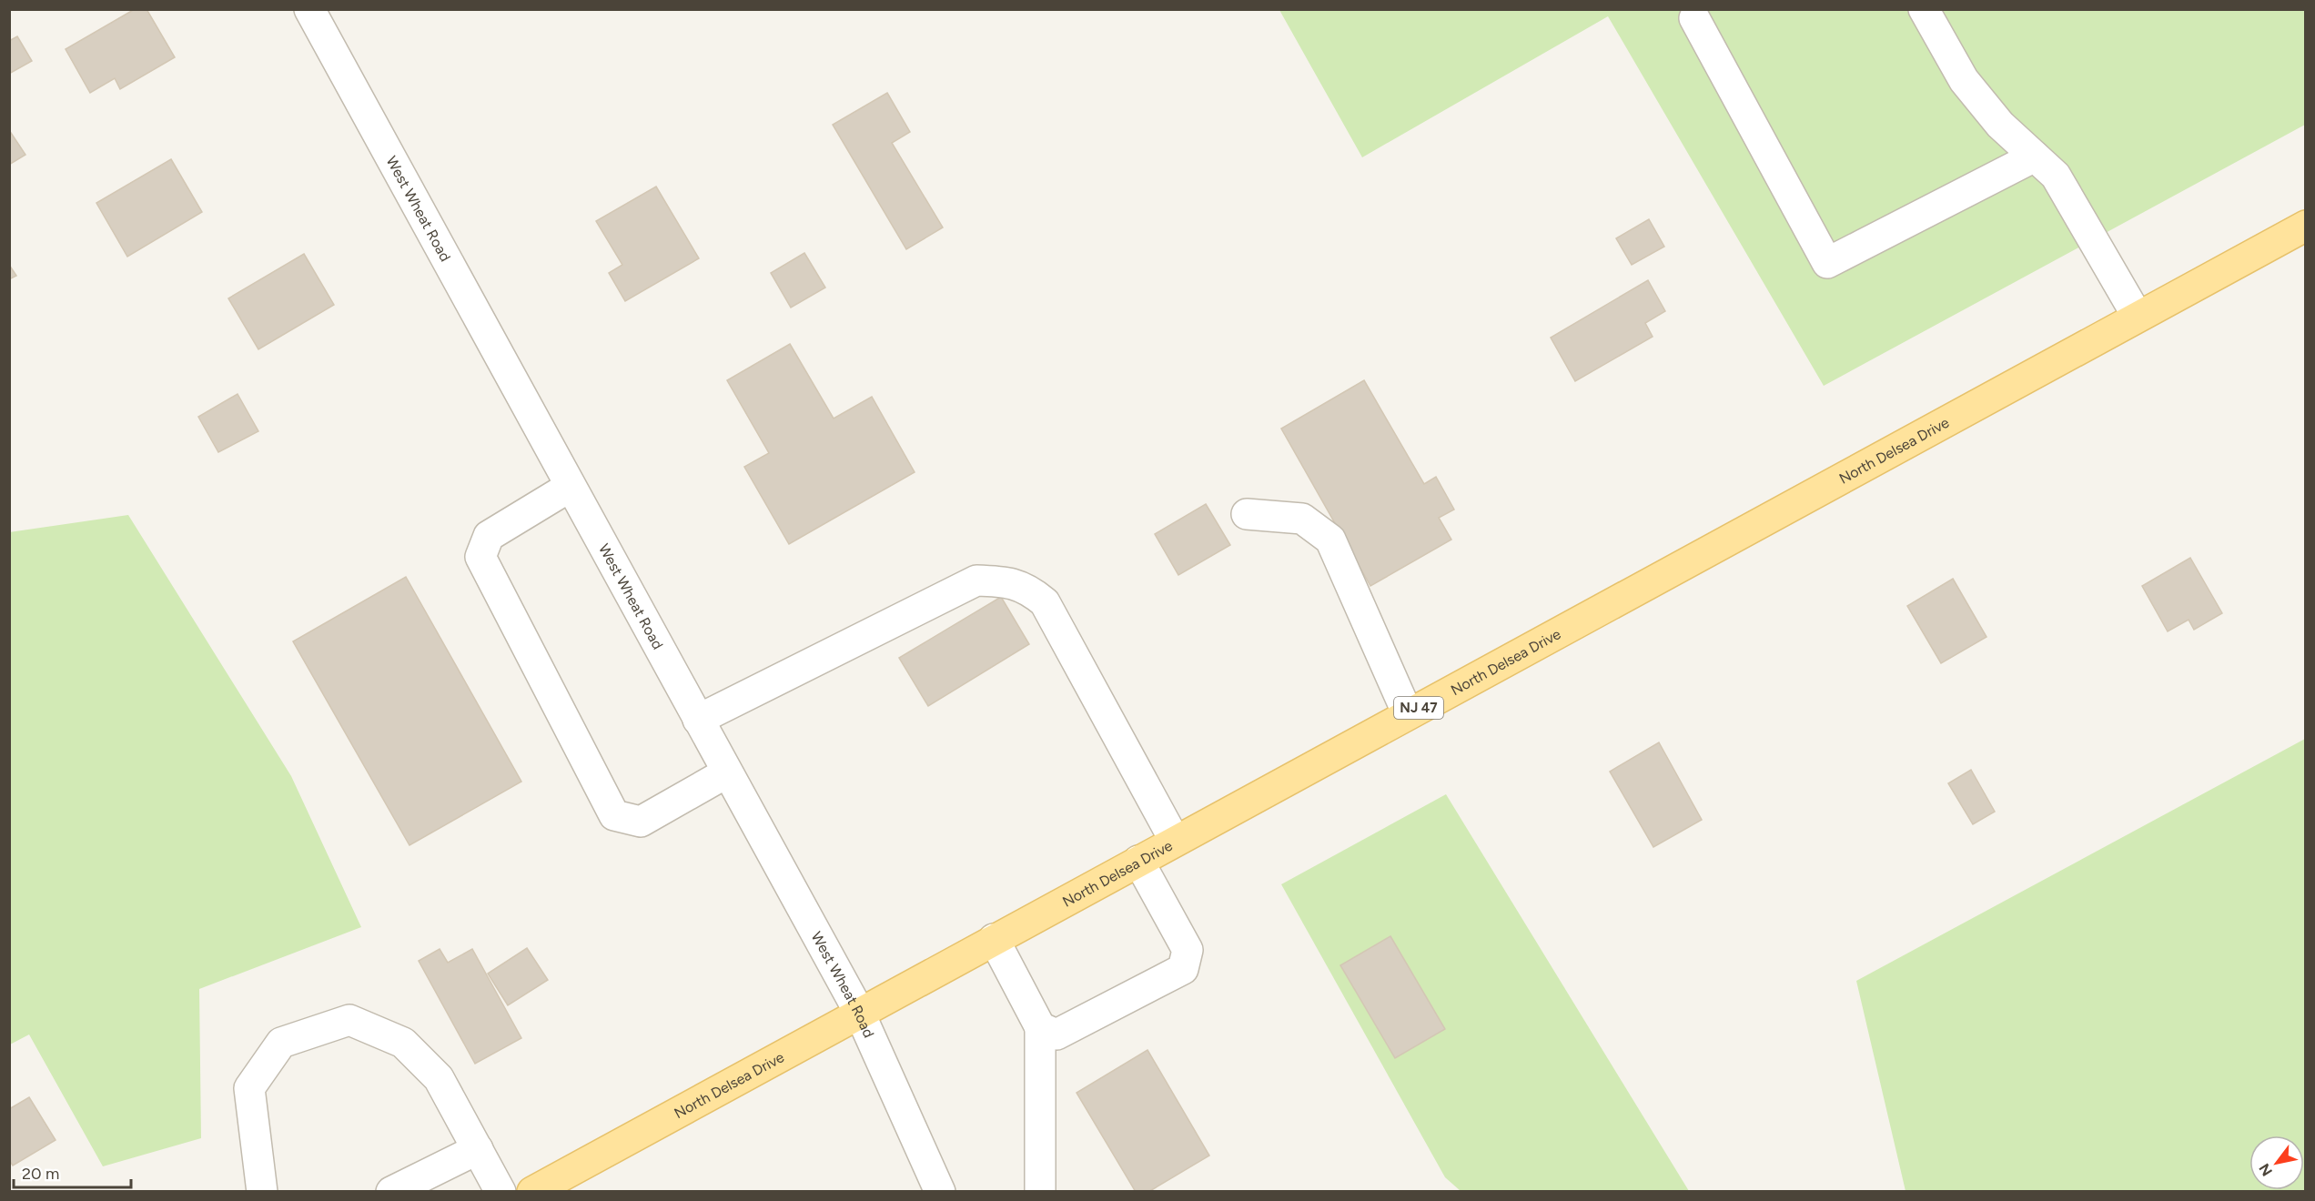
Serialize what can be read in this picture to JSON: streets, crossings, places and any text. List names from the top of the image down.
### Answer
{
  "streets": {
    "main road": ["North Delsea Drive", "NJ 47"],
    "street": ["West Wheat Road"]
  },
  "crossings": [
    ["West Wheat Road", "North Delsea Drive"]
  ],
  "scale_bar": "20 m",
  "north": "bottom left"
}
